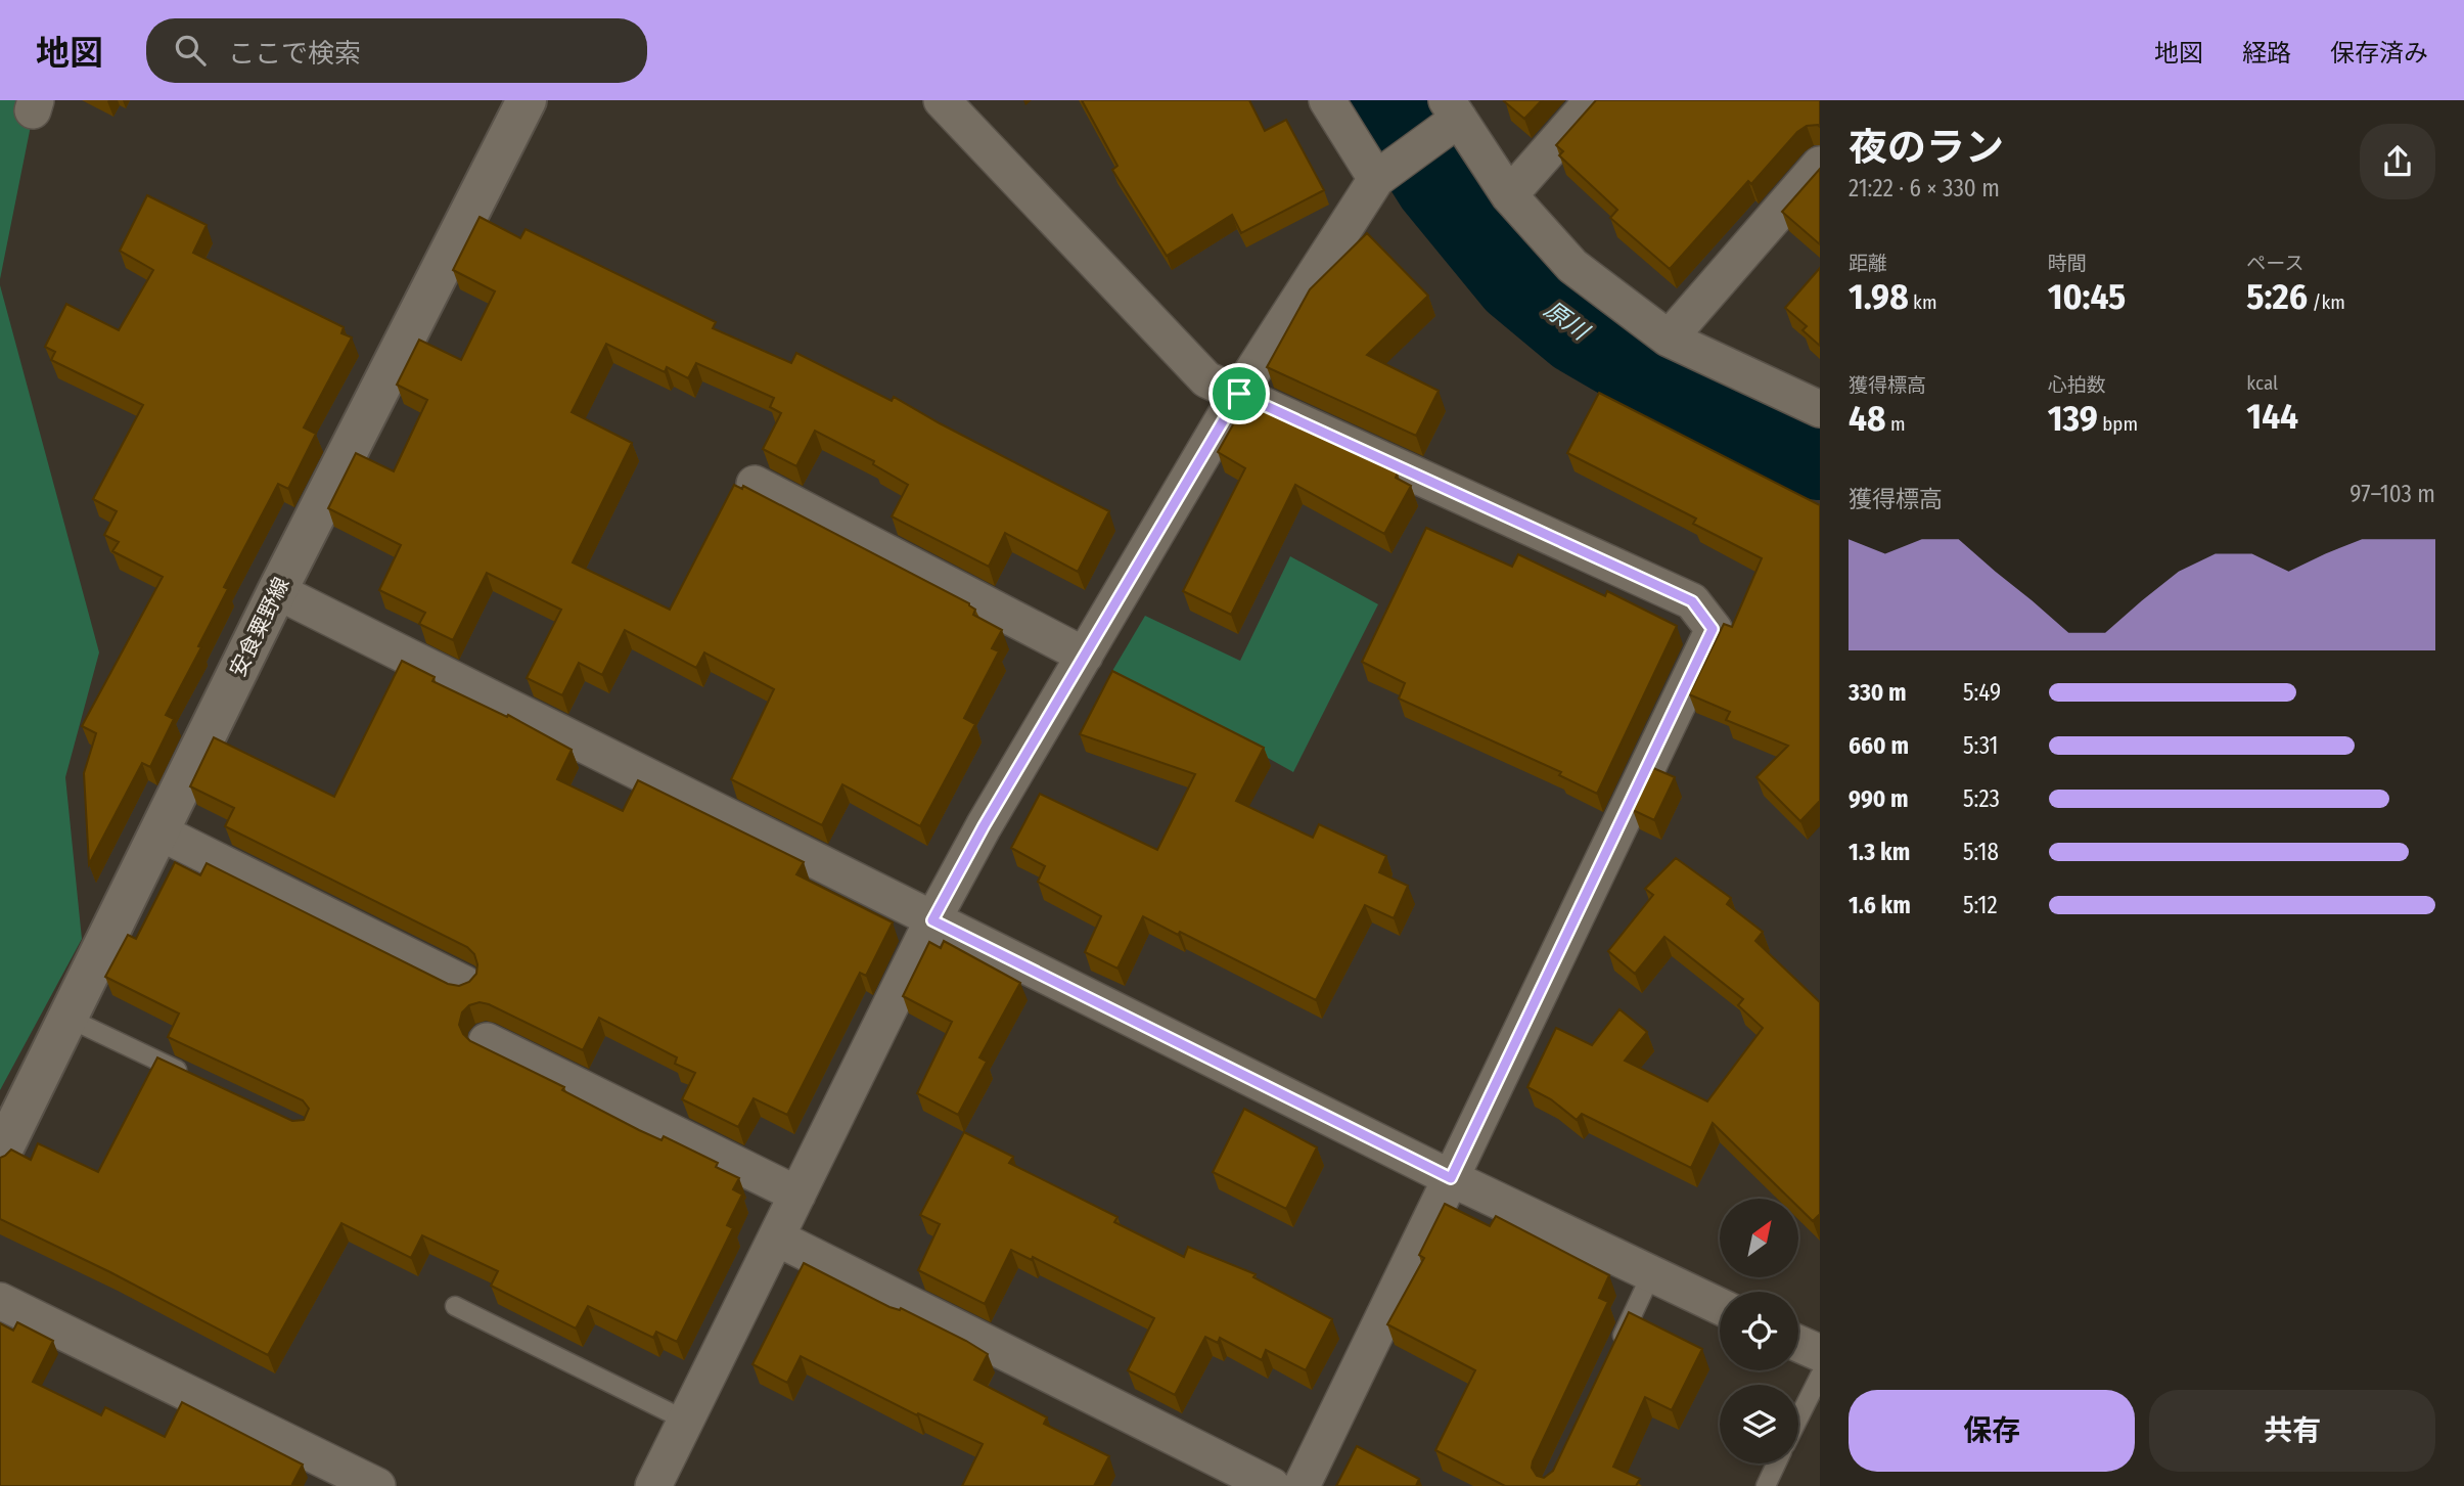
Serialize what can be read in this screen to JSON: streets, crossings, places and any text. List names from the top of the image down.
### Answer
{
  "streets": {
    "main road": ["安食粟野線"]
  },
  "water": ["原川"],
  "north": "top right",
  "page": {
    "header": "地図",
    "search": "ここで検索",
    "nav": ["地図", "経路", "保存済み"],
    "heading": ["夜のラン", "21:22 · 6 × 330 m"],
    "stats": [
      ["距離", "1.98 km"],
      ["時間", "10:45"],
      ["ペース", "5:26 /km"],
      ["獲得標高", "48 m"],
      ["心拍数", "139 bpm"],
      ["kcal", "144"]
    ],
    "chart": ["獲得標高", "97–103 m"],
    "list": [
      {
        "name": "330 m",
        "note": "5:49"
      },
      {
        "name": "660 m",
        "note": "5:31"
      },
      {
        "name": "990 m",
        "note": "5:23"
      },
      {
        "name": "1.3 km",
        "note": "5:18"
      },
      {
        "name": "1.6 km",
        "note": "5:12"
      }
    ],
    "buttons": ["保存", "共有"]
  }
}
